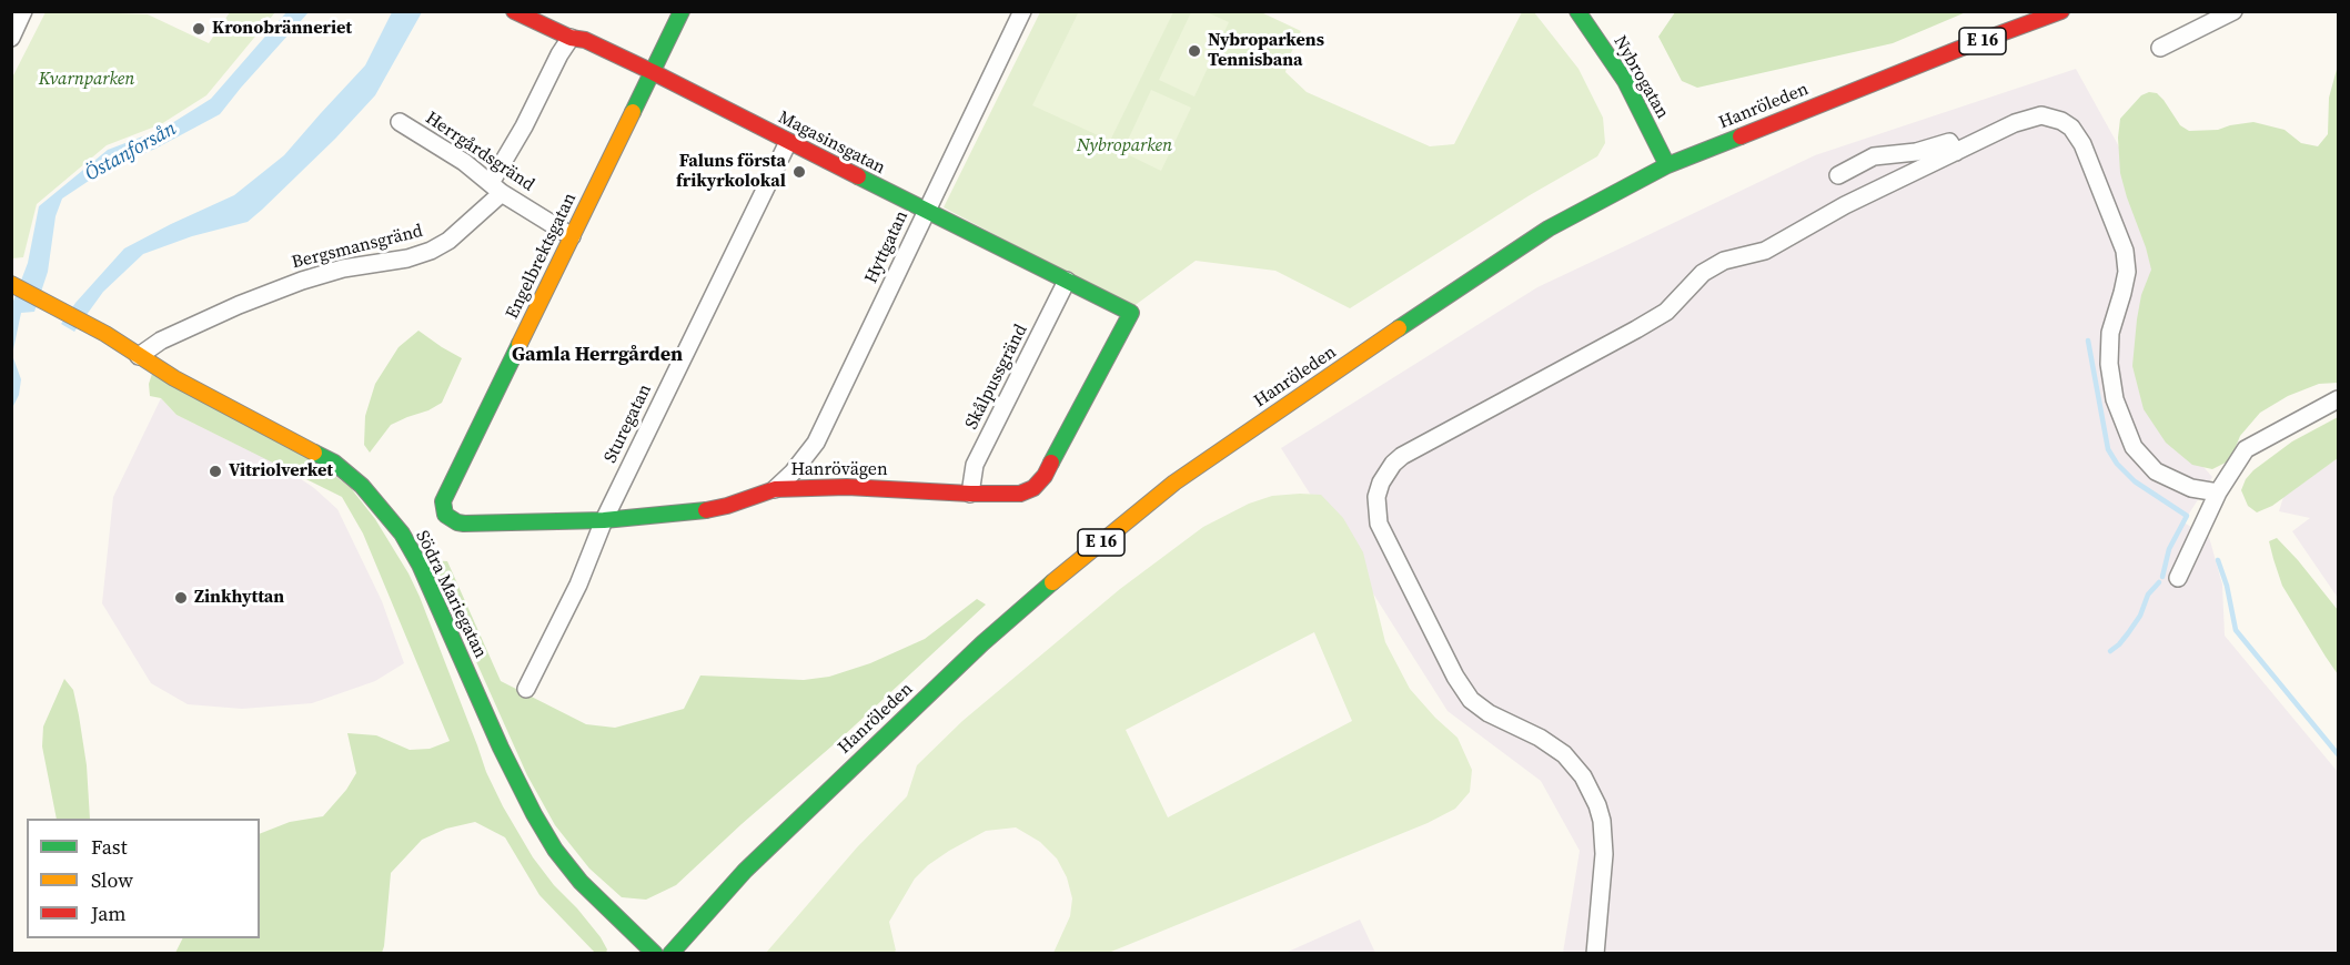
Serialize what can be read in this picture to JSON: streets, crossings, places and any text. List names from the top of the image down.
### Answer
{
  "streets": {
    "main road": [
      "E 16",
      "Nybrogatan",
      "Hanröleden",
      "Magasinsgatan",
      "Engelbrektsgatan",
      "Hanrövägen",
      "Södra Mariegatan"
    ],
    "street": [
      "Herrgårdsgränd",
      "Bergsmansgränd",
      "Hyttgatan",
      "Skålpussgränd",
      "Sturegatan"
    ]
  },
  "crossings": [
    ["Nybrogatan", "Hanröleden"],
    ["Magasinsgatan", "Bergsmansgränd"],
    ["Magasinsgatan", "Hyttgatan"],
    ["Magasinsgatan", "Engelbrektsgatan"],
    ["Magasinsgatan", "Skålpussgränd"],
    ["Magasinsgatan", "Sturegatan"],
    ["Magasinsgatan", "Hanrövägen"],
    ["Herrgårdsgränd", "Bergsmansgränd"],
    ["Herrgårdsgränd", "Engelbrektsgatan"],
    ["Bergsmansgränd", "Södra Mariegatan"],
    ["Hyttgatan", "Hanrövägen"],
    ["Engelbrektsgatan", "Hanrövägen"],
    ["Skålpussgränd", "Hanrövägen"],
    ["Sturegatan", "Hanrövägen"]
  ],
  "districts": ["Gamla Herrgården"],
  "water": ["Östanforsån"],
  "parks": ["Kvarnparken", "Nybroparken"],
  "places": [
    "Kronobränneriet",
    "Nybroparkens Tennisbana",
    "Faluns första frikyrkolokal",
    "Vitriolverket",
    "Zinkhyttan"
  ],
  "legend": ["Fast", "Slow", "Jam"]
}
